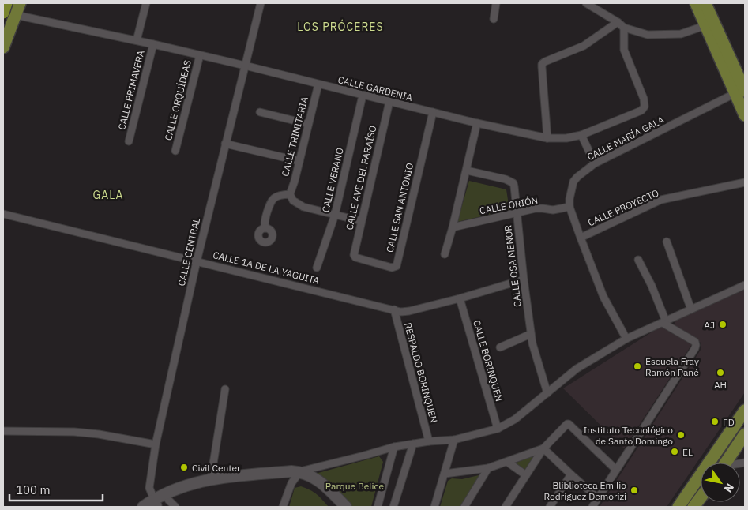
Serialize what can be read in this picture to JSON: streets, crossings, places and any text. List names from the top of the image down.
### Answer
{
  "streets": {
    "street": [
      "CALLE GARDENIA",
      "CALLE PRIMAVERA",
      "CALLE ORQUÍDEAS",
      "CALLE TRINITARIA",
      "CALLE MARÍA GALA",
      "CALLE AVE DEL PARAÍSO",
      "CALLE VERANO",
      "CALLE ORIÓN",
      "CALLE SAN ANTONIO",
      "CALLE PROYECTO",
      "CALLE CENTRAL",
      "CALLE OSA MENOR",
      "CALLE 1A DE LA YAGUITA",
      "CALLE BORINQUEN",
      "RESPALDO BORINQUEN"
    ]
  },
  "crossings": [
    ["CALLE GARDENIA", "CALLE PRIMAVERA"],
    ["CALLE GARDENIA", "CALLE ORQUÍDEAS"],
    ["CALLE GARDENIA", "CALLE TRINITARIA"],
    ["CALLE GARDENIA", "CALLE AVE DEL PARAÍSO"],
    ["CALLE GARDENIA", "CALLE VERANO"],
    ["CALLE GARDENIA", "CALLE SAN ANTONIO"],
    ["CALLE GARDENIA", "CALLE CENTRAL"],
    ["CALLE MARÍA GALA", "CALLE ORIÓN"],
    ["CALLE MARÍA GALA", "CALLE PROYECTO"],
    ["CALLE AVE DEL PARAÍSO", "CALLE SAN ANTONIO"],
    ["CALLE ORIÓN", "CALLE OSA MENOR"],
    ["CALLE CENTRAL", "CALLE 1A DE LA YAGUITA"],
    ["CALLE OSA MENOR", "CALLE 1A DE LA YAGUITA"],
    ["CALLE 1A DE LA YAGUITA", "CALLE BORINQUEN"],
    ["CALLE 1A DE LA YAGUITA", "RESPALDO BORINQUEN"]
  ],
  "districts": ["LOS PRÓCERES", "GALA"],
  "parks": ["Parque Belice"],
  "places": [
    "AJ",
    "Escuela Fray Ramón Pané",
    "AH",
    "FD",
    "Instituto Tecnológico de Santo Domingo",
    "EL",
    "Civil Center",
    "Bliblioteca Emilio Rodríguez Demorizi"
  ],
  "scale_bar": "100 m",
  "north": "bottom right"
}
